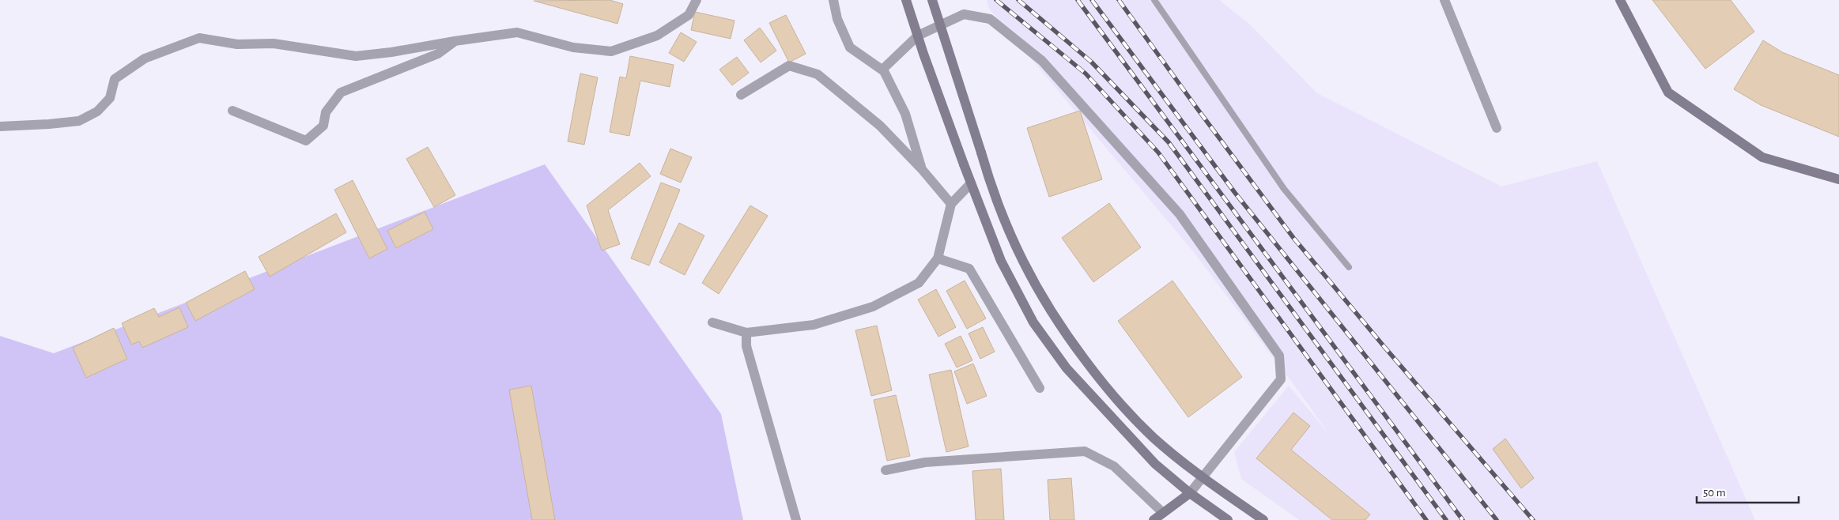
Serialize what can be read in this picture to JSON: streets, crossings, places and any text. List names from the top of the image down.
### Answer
{
  "scale_bar": "50 m"
}
